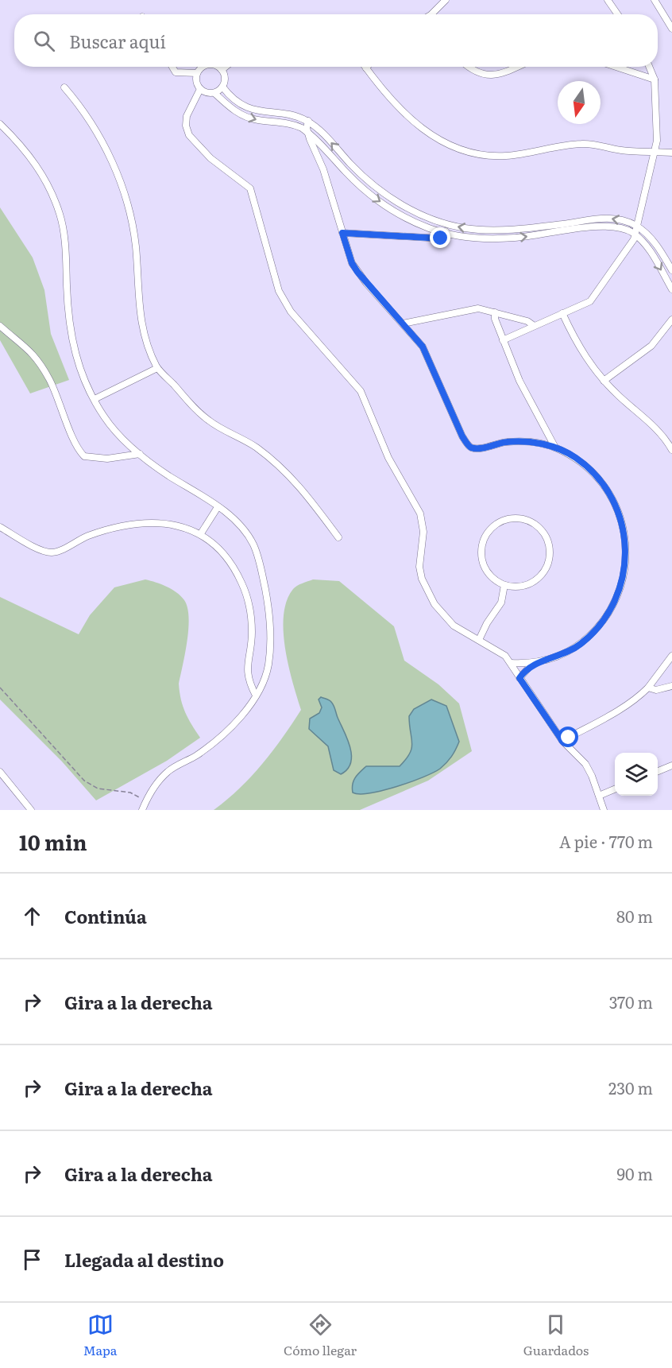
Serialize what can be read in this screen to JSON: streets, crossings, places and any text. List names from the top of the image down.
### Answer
{
  "north": "bottom",
  "page": {
    "search": "Buscar aquí",
    "heading": ["10 min", "A pie · 770 m"],
    "list": [
      ["Continúa", "80 m"],
      ["Gira a la derecha", "370 m"],
      ["Gira a la derecha", "230 m"],
      ["Gira a la derecha", "90 m"],
      "Llegada al destino"
    ],
    "nav": ["Mapa", "Cómo llegar", "Guardados"]
  }
}
